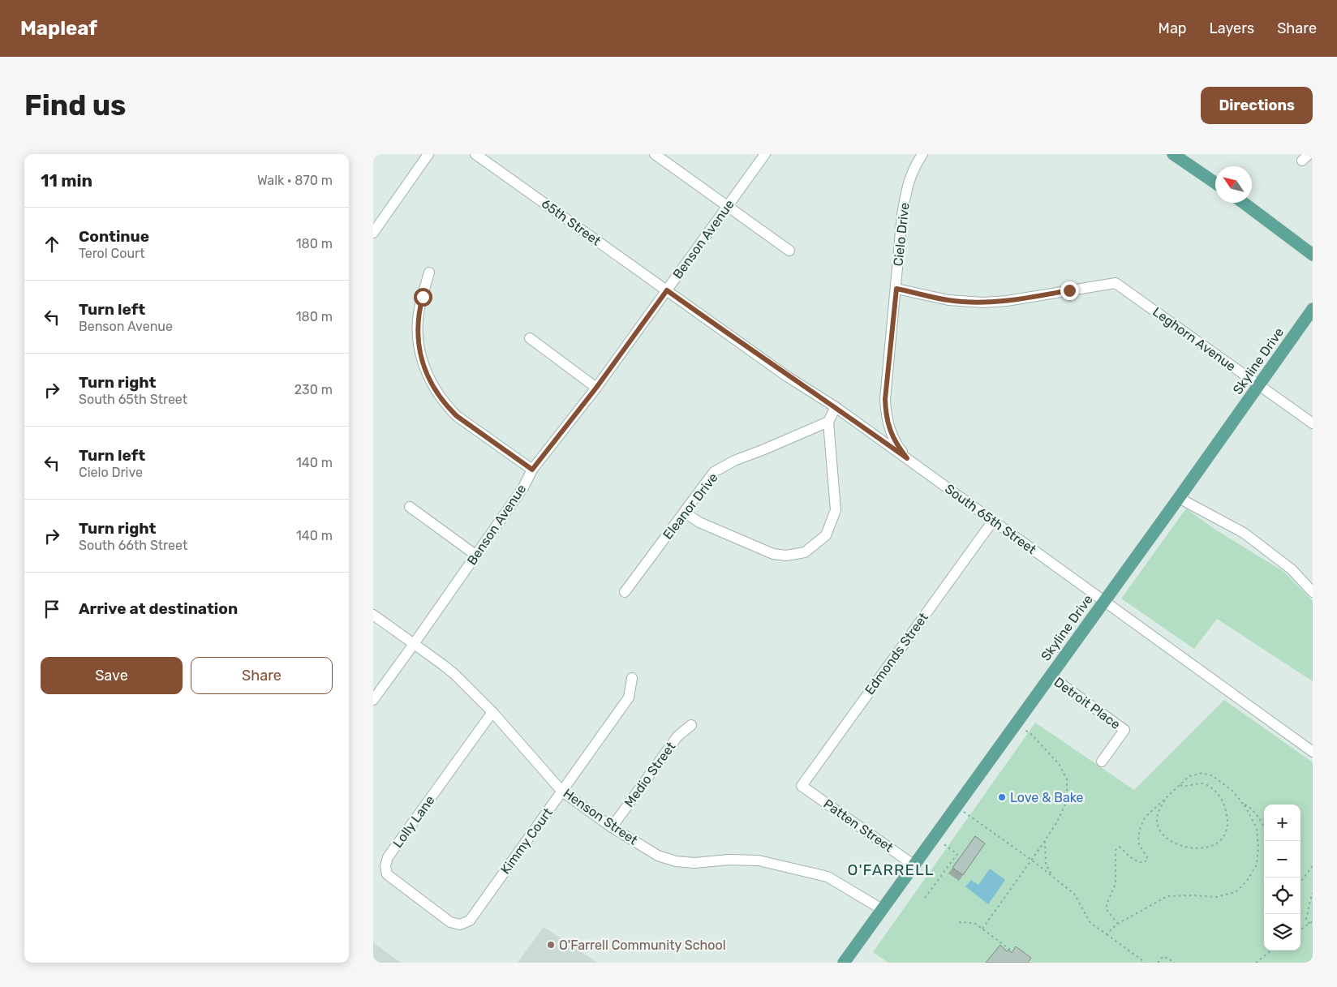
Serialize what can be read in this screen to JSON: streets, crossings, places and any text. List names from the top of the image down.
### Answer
{
  "streets": {
    "main road": ["Skyline Drive"],
    "street": [
      "65th Street",
      "Cielo Drive",
      "Benson Avenue",
      "Leghorn Avenue",
      "Eleanor Drive",
      "South 65th Street",
      "Edmonds Street",
      "Detroit Place",
      "Medio Street",
      "Henson Street",
      "Lolly Lane",
      "Patten Street",
      "Kimmy Court"
    ]
  },
  "crossings": [
    ["65th Street", "Benson Avenue"],
    ["65th Street", "South 65th Street"],
    ["Cielo Drive", "Leghorn Avenue"],
    ["Cielo Drive", "South 65th Street"],
    ["Benson Avenue", "South 65th Street"],
    ["Benson Avenue", "Henson Street"],
    ["Leghorn Avenue", "Skyline Drive"],
    ["Skyline Drive", "South 65th Street"],
    ["Skyline Drive", "Detroit Place"],
    ["Skyline Drive", "Henson Street"],
    ["Skyline Drive", "Patten Street"],
    ["South 65th Street", "Edmonds Street"],
    ["Edmonds Street", "Patten Street"],
    ["Medio Street", "Henson Street"],
    ["Henson Street", "Lolly Lane"],
    ["Henson Street", "Kimmy Court"],
    ["Lolly Lane", "Kimmy Court"]
  ],
  "districts": ["O'FARRELL"],
  "places": ["Love & Bake", "O'Farrell Community School"],
  "north": "top left",
  "page": {
    "header": "Mapleaf",
    "nav": ["Map", "Layers", "Share"],
    "buttons": [
      "Directions",
      ["Save", "Share"]
    ],
    "title": "Find us",
    "heading": ["11 min", "Walk · 870 m"],
    "list": [
      ["Continue", "Terol Court", "180 m"],
      ["Turn left", "Benson Avenue", "180 m"],
      ["Turn right", "South 65th Street", "230 m"],
      ["Turn left", "Cielo Drive", "140 m"],
      ["Turn right", "South 66th Street", "140 m"],
      "Arrive at destination"
    ],
    "map_buttons": ["+", "−"]
  }
}
